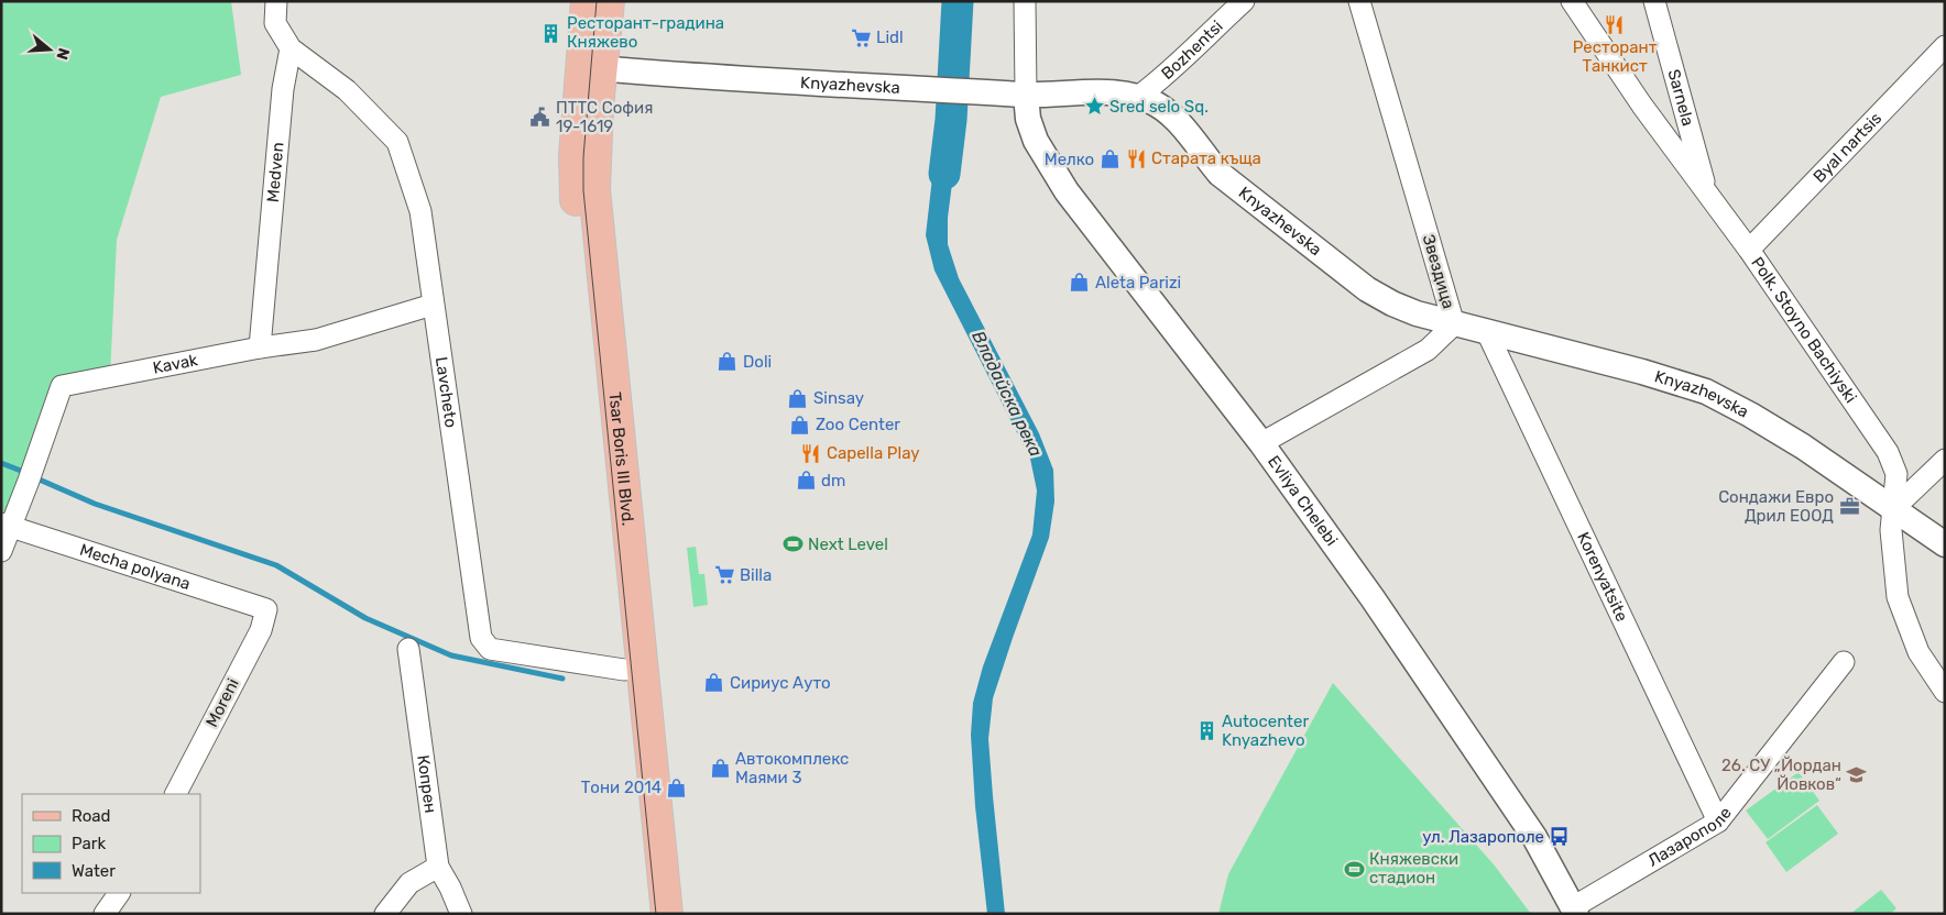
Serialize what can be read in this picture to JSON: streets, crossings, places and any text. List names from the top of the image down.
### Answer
{
  "streets": {
    "main road": ["Tsar Boris III Blvd."],
    "street": [
      "Bozhentsi",
      "Knyazhevska",
      "Sarnela",
      "Byal nartsis",
      "Medven",
      "Звездица",
      "Polk. Stoyno Bachiyski",
      "Kavak",
      "Lavcheto",
      "Evliya Chelebi",
      "Mecha polyana",
      "Korenyatsite",
      "Moreni",
      "Копрен",
      "Лазарополе"
    ]
  },
  "crossings": [
    ["Bozhentsi", "Knyazhevska"],
    ["Knyazhevska", "Звездица"],
    ["Knyazhevska", "Polk. Stoyno Bachiyski"],
    ["Knyazhevska", "Tsar Boris III Blvd."],
    ["Knyazhevska", "Evliya Chelebi"],
    ["Knyazhevska", "Korenyatsite"],
    ["Sarnela", "Polk. Stoyno Bachiyski"],
    ["Byal nartsis", "Polk. Stoyno Bachiyski"],
    ["Medven", "Kavak"],
    ["Medven", "Lavcheto"],
    ["Звездица", "Evliya Chelebi"],
    ["Kavak", "Lavcheto"],
    ["Kavak", "Mecha polyana"],
    ["Lavcheto", "Tsar Boris III Blvd."],
    ["Evliya Chelebi", "Лазарополе"],
    ["Mecha polyana", "Moreni"],
    ["Korenyatsite", "Лазарополе"]
  ],
  "water": ["Владайска река"],
  "places": {
    "restaurant": ["Ресторант Танкист", "Старата къща", "Capella Play"],
    "building": ["Ресторант-градина Княжево", "Autocenter Knyazhevo"],
    "supermarket": ["Lidl", "Billa"],
    "place": ["Sred selo Sq."],
    "public building": ["ПТТС София 19-1619"],
    "shop": [
      "Мелко",
      "Aleta Parizi",
      "Doli",
      "Sinsay",
      "Zoo Center",
      "dm",
      "Сириус Ауто",
      "Автокомплекс Маями 3",
      "Тони 2014"
    ],
    "office": ["Сондажи Евро Дрил ЕООД"],
    "sports": ["Next Level", "Княжевски стадион"],
    "school or university": ["26. СУ „Йордан Йовков“"],
    "bus stop": ["ул. Лазарополе"]
  },
  "legend": ["Road", "Park", "Water"],
  "north": "right"
}
